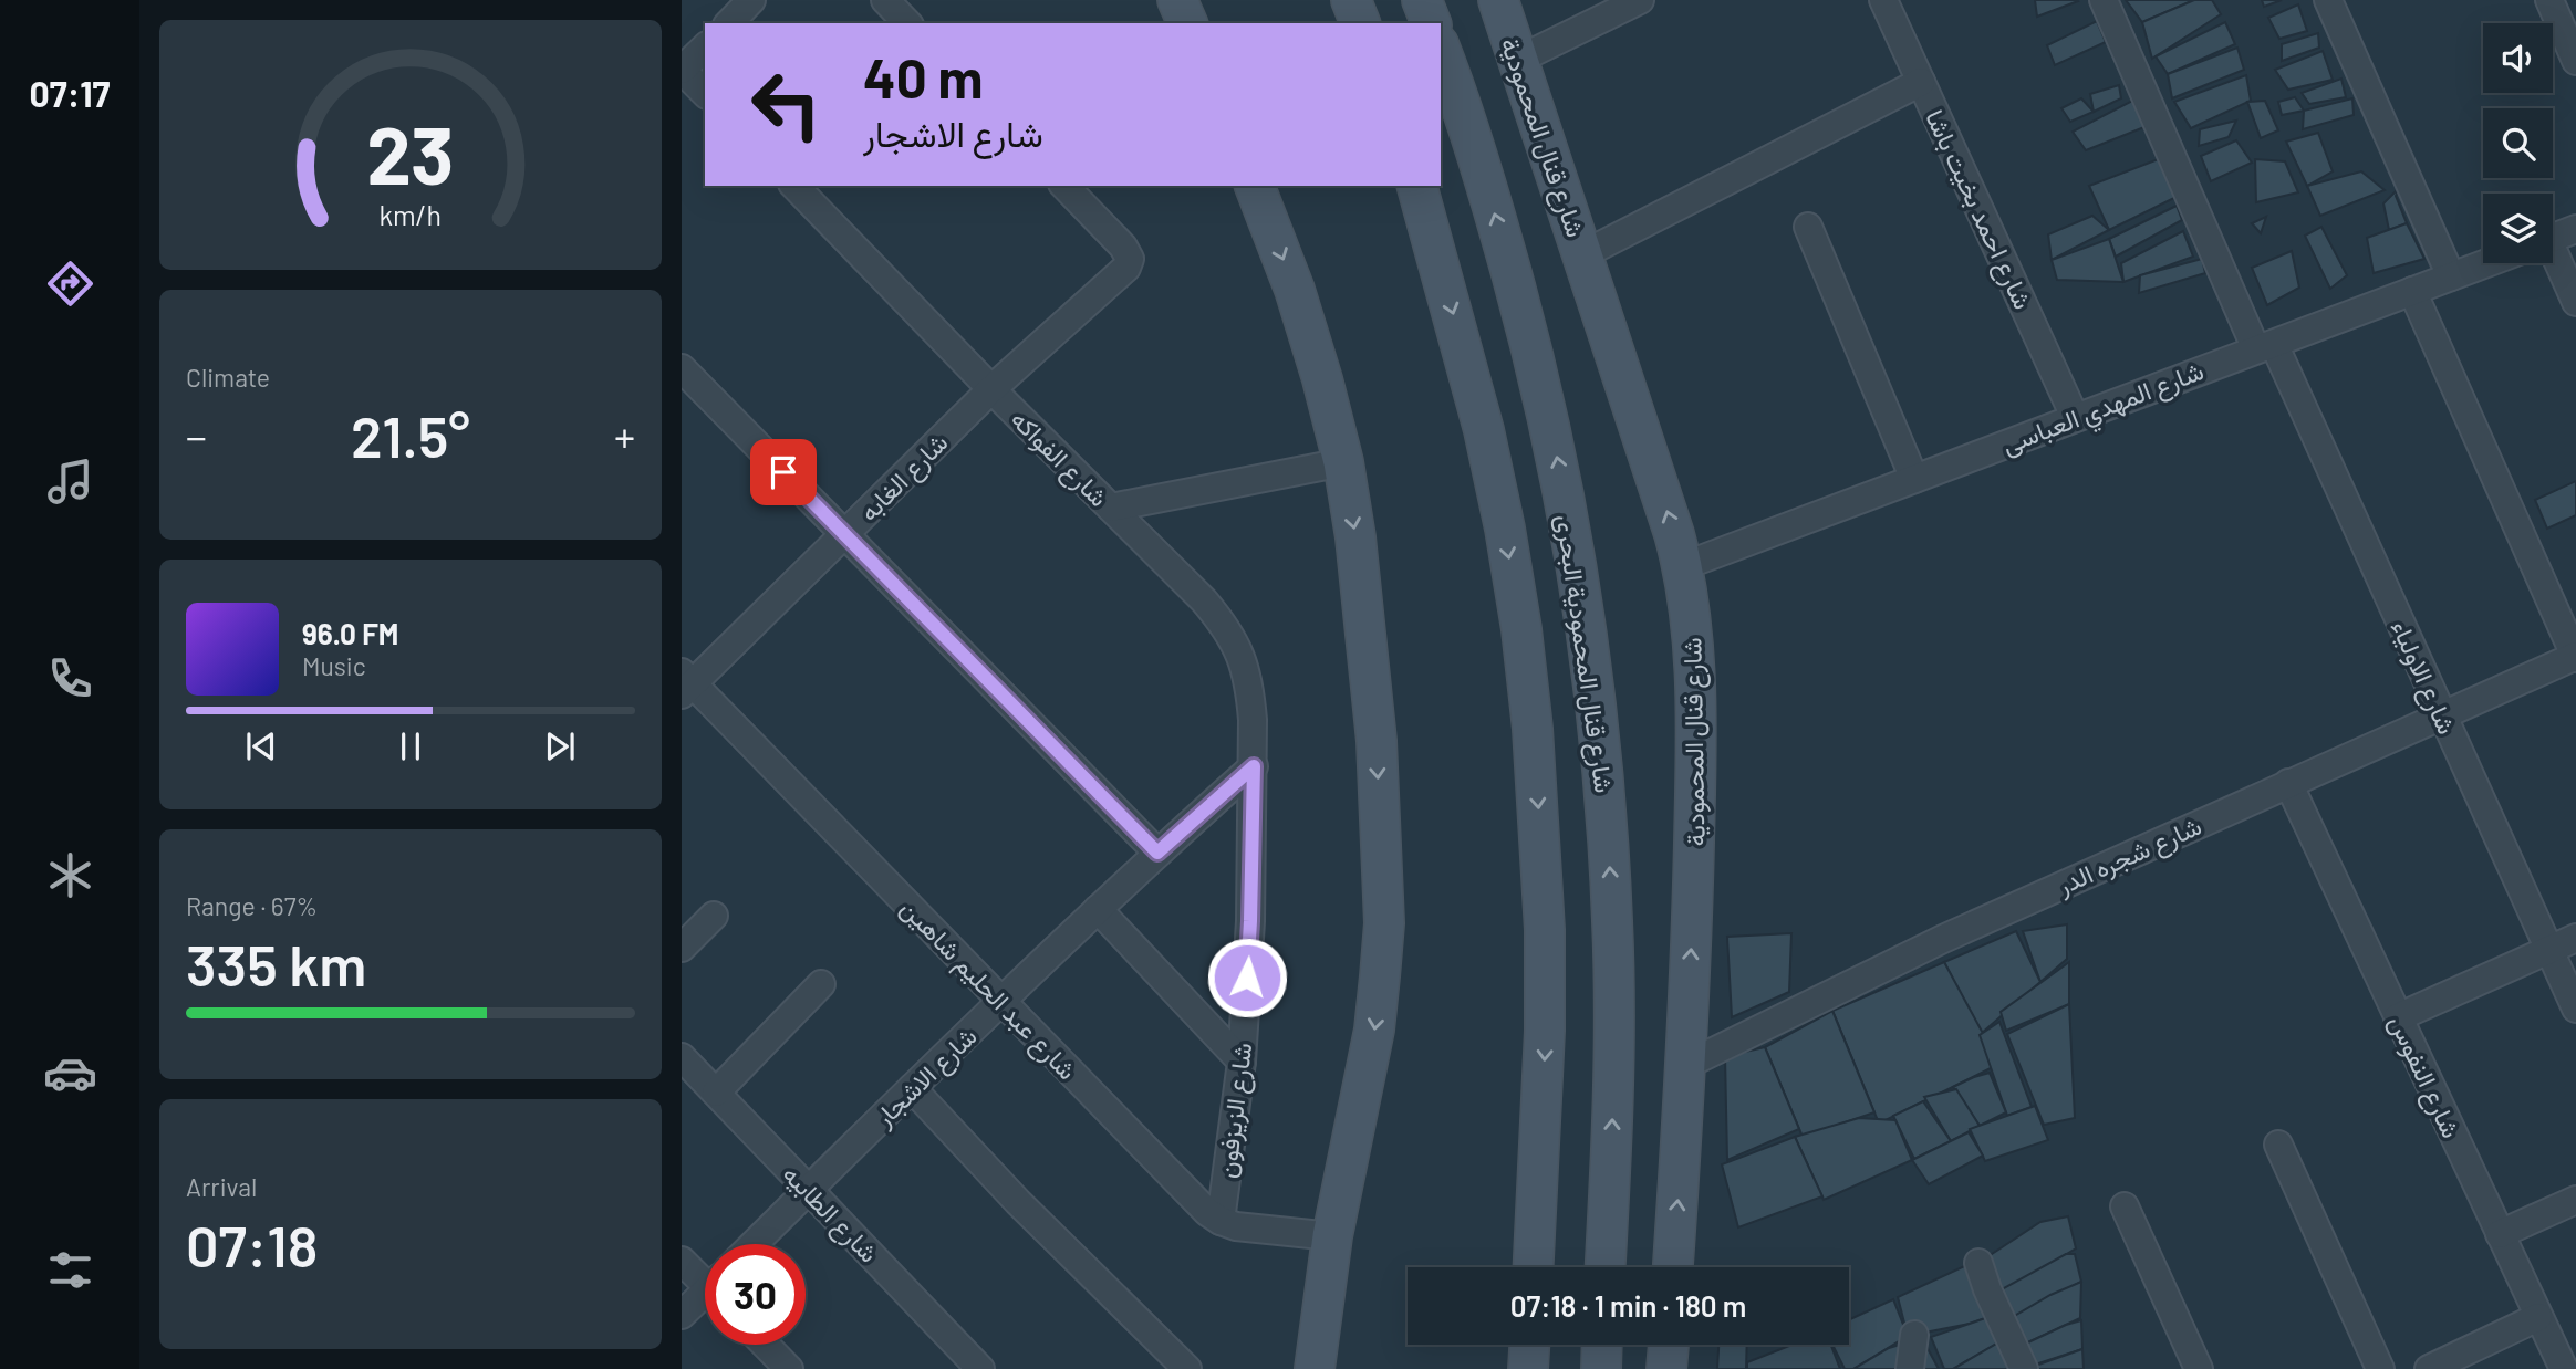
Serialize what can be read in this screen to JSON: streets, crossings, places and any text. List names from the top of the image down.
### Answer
{
  "streets": {
    "street": [
      "شارع قنال المحمودية",
      "شارع احمد بخيت باشا",
      "شارع المهدي العباسى",
      "شارع الفواكه",
      "شارع الغابه",
      "شارع قنال المحمودية البحرى",
      "شارع الاولياء",
      "شارع شجره الدر",
      "شارع عبد الحليم شاهين",
      "شارع الاشجار",
      "شارع النفوس",
      "شارع الزيزفون",
      "شارع الطابيه"
    ]
  },
  "crossings": [
    ["شارع قنال المحمودية", "شارع المهدي العباسى"],
    ["شارع قنال المحمودية", "شارع شجره الدر"],
    ["شارع احمد بخيت باشا", "شارع المهدي العباسى"],
    ["شارع المهدي العباسى", "شارع الاولياء"],
    ["شارع الفواكه", "شارع الغابه"],
    ["شارع الفواكه", "شارع الاشجار"],
    ["شارع الفواكه", "شارع الزيزفون"],
    ["شارع الغابه", "شارع عبد الحليم شاهين"],
    ["شارع الاولياء", "شارع شجره الدر"],
    ["شارع شجره الدر", "شارع النفوس"],
    ["شارع عبد الحليم شاهين", "شارع الاشجار"],
    ["شارع عبد الحليم شاهين", "شارع الزيزفون"],
    ["شارع الاشجار", "شارع الزيزفون"],
    ["شارع الاشجار", "شارع الطابيه"]
  ],
  "page": {
    "tabs": "07:17",
    "turn": ["40 m", "شارع الاشجار"],
    "tile": [
      "Climate",
      ["Range · 67%", "335 km"],
      ["Arrival", "07:18"]
    ],
    "heat": ["−", "21.5°", "+"],
    "song": ["96.0 FM", "Music"],
    "limit": "30",
    "trip": "07:18 · 1 min · 180 m",
    "gauge": ["23", "km/h"]
  }
}
